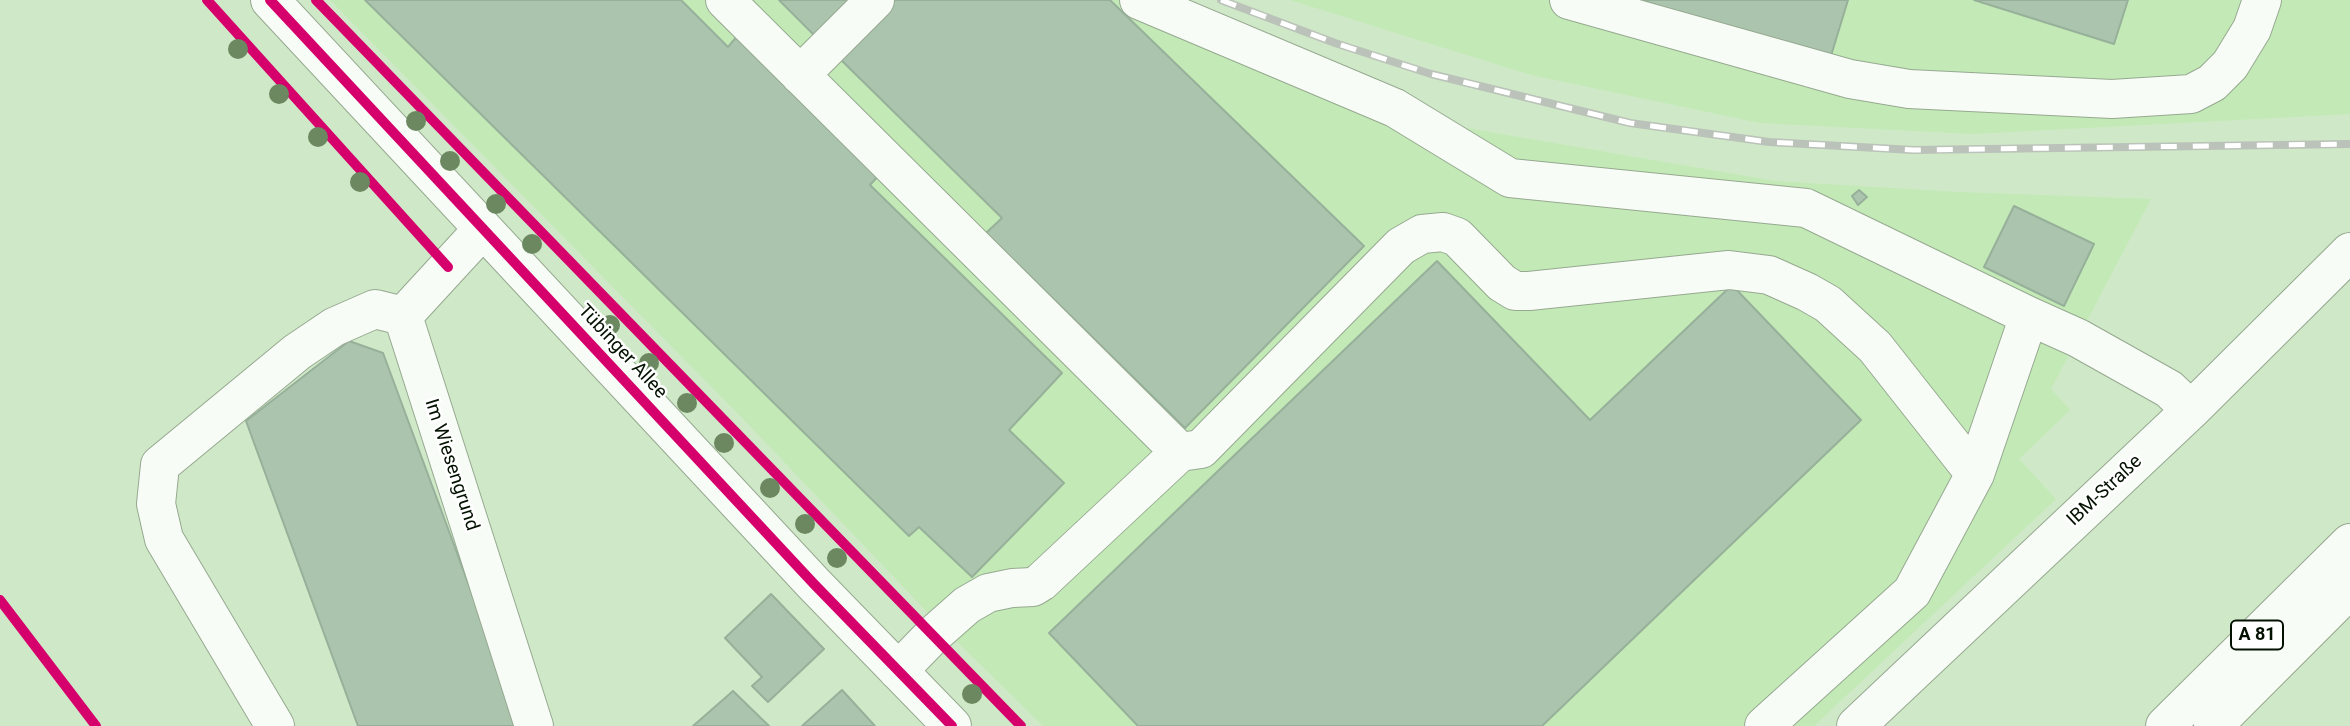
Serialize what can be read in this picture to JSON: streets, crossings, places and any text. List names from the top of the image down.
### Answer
{
  "streets": {
    "main road": [
      "Tübinger Allee",
      "Im Wiesengrund",
      "IBM-Straße",
      "A 81"
    ]
  }
}
